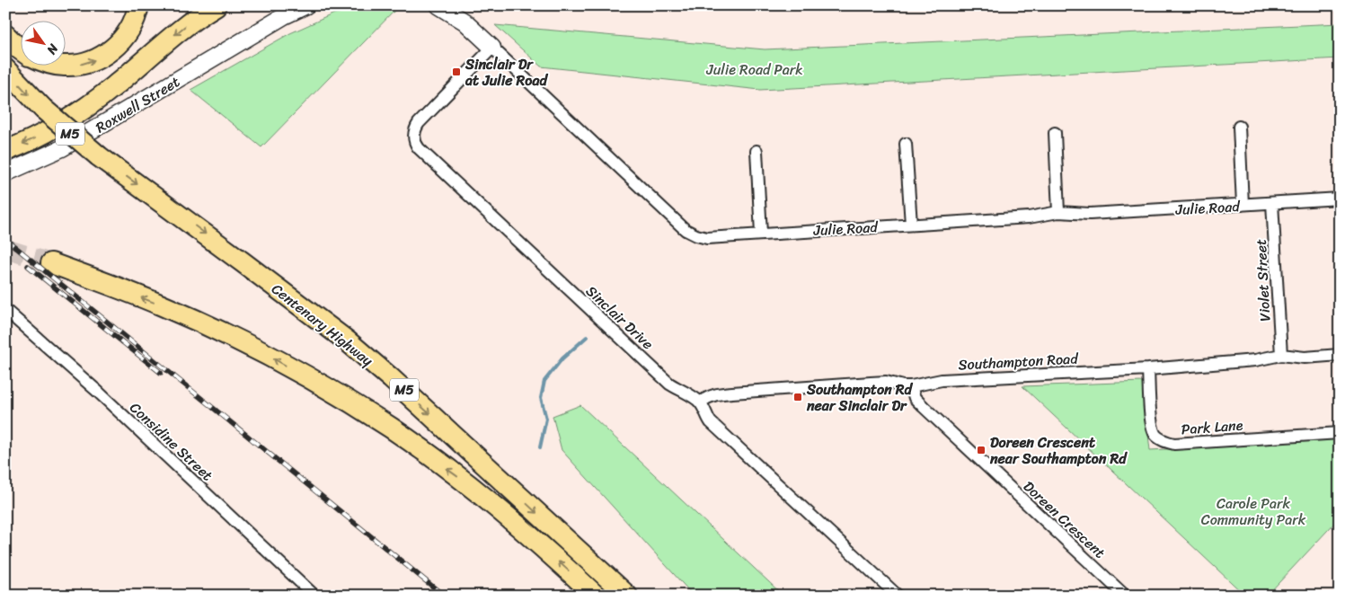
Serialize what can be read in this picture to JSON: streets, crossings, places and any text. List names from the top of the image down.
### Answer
{
  "streets": {
    "highway": ["M5", "Centenary Highway"],
    "street": [
      "Roxwell Street",
      "Julie Road",
      "Violet Street",
      "Sinclair Drive",
      "Southampton Road",
      "Park Lane",
      "Considine Street",
      "Doreen Crescent"
    ]
  },
  "crossings": [
    ["Julie Road", "Violet Street"],
    ["Julie Road", "Sinclair Drive"],
    ["Violet Street", "Southampton Road"],
    ["Sinclair Drive", "Southampton Road"],
    ["Southampton Road", "Park Lane"],
    ["Southampton Road", "Doreen Crescent"]
  ],
  "parks": ["Julie Road Park", "Carole Park Community Park"],
  "places": {
    "transit": ["Sinclair Dr at Julie Road", "Southampton Rd near Sinclair Dr", "Doreen Crescent near Southampton Rd"]
  },
  "north": "bottom right"
}
